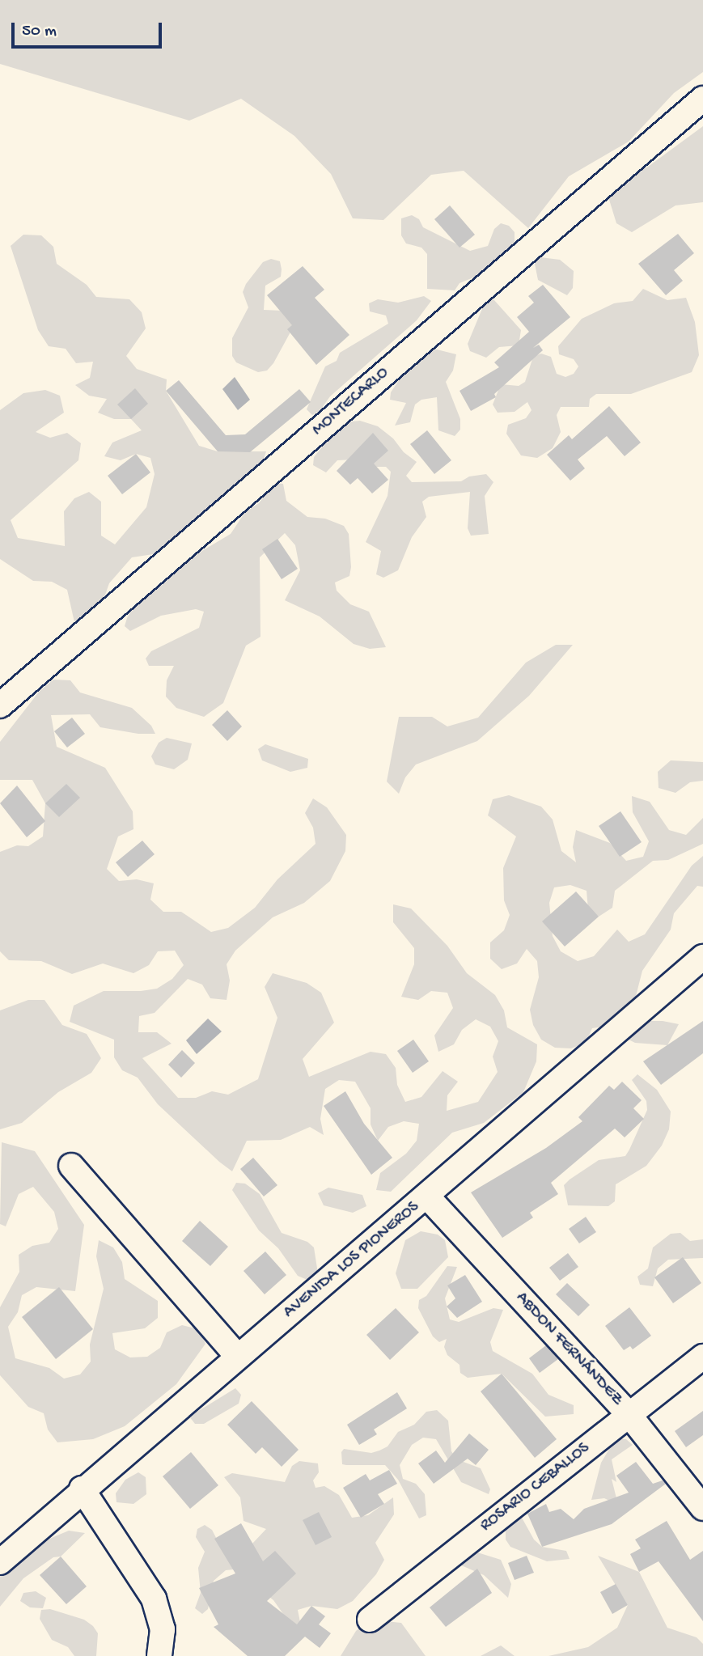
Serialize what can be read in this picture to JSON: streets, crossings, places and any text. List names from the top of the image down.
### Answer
{
  "streets": {
    "street": [
      "MONTECARLO",
      "AVENIDA LOS PIONEROS",
      "ABDON FERNÁNDEZ",
      "ROSARIO CEBALLOS"
    ]
  },
  "crossings": [
    ["AVENIDA LOS PIONEROS", "ABDON FERNÁNDEZ"],
    ["ABDON FERNÁNDEZ", "ROSARIO CEBALLOS"]
  ],
  "scale_bar": "50 m"
}
